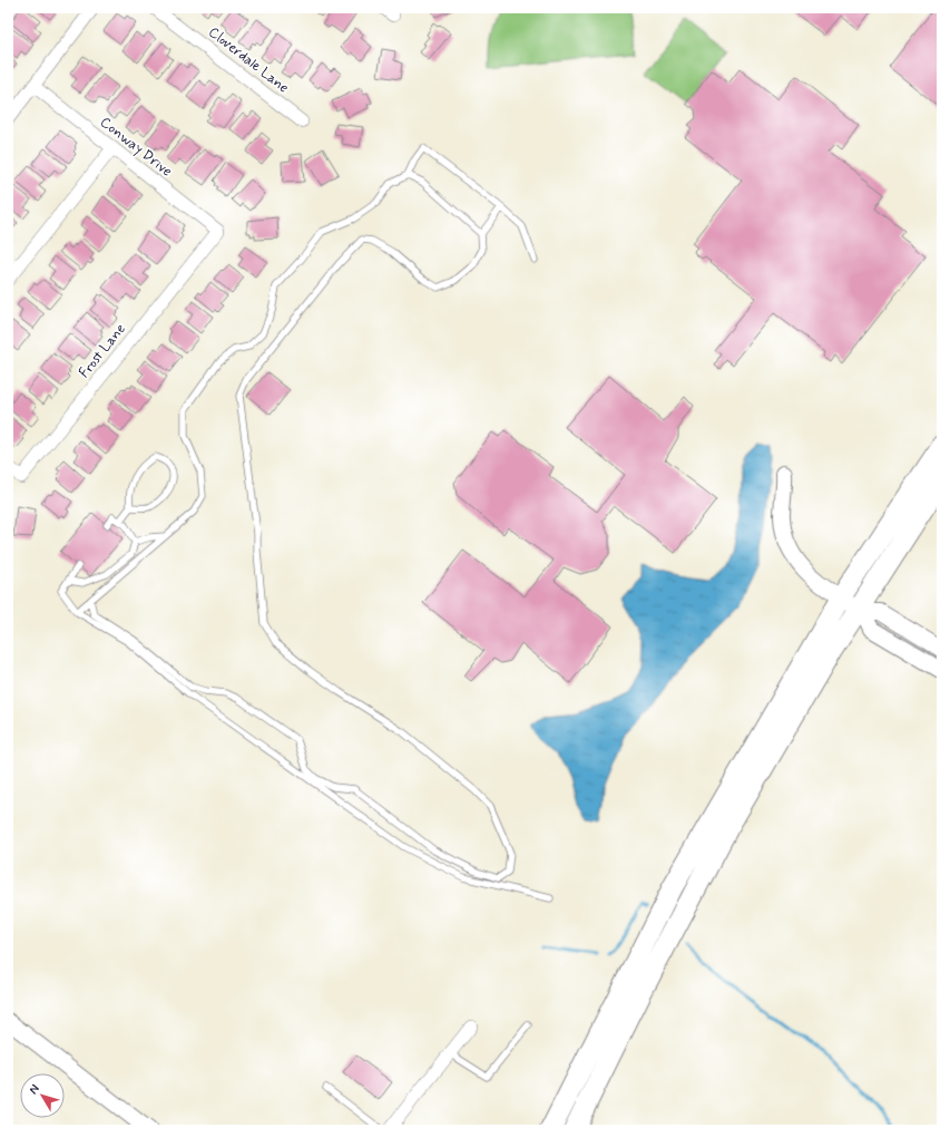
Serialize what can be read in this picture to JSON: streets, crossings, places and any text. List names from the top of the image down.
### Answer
{
  "streets": {
    "street": ["Cloverdale Lane", "Conway Drive", "Frost Lane"]
  },
  "crossings": [
    ["Conway Drive", "Frost Lane"]
  ],
  "north": "top left"
}
